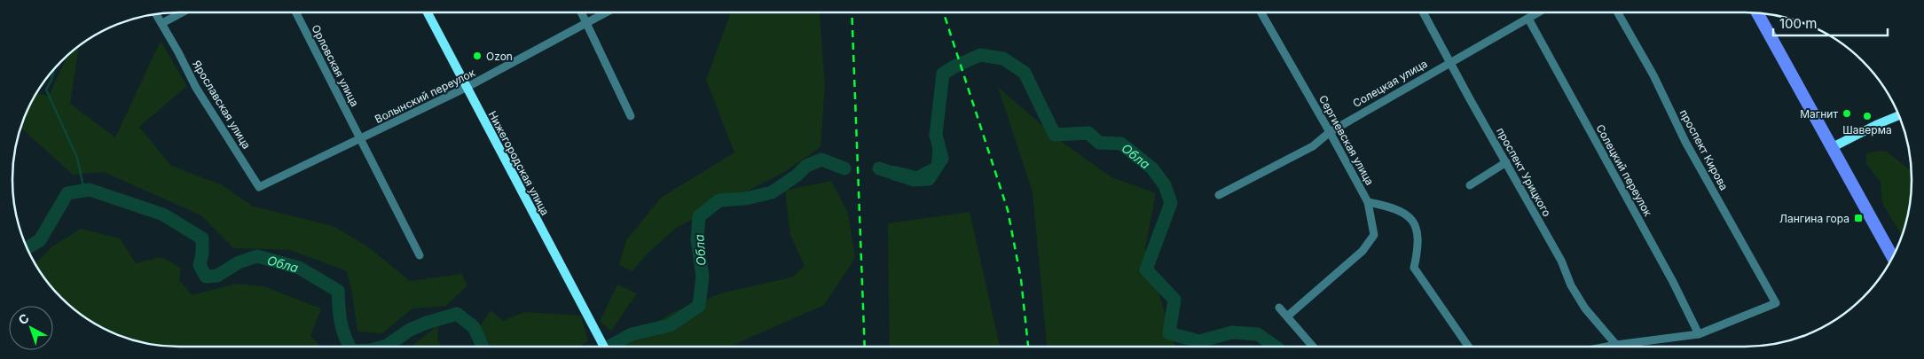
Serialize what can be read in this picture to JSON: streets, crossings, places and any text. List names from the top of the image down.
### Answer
{
  "streets": {
    "street": [
      "Орловская улица",
      "Солецкая улица",
      "Волынский переулок",
      "Ярославская улица",
      "Сергиевская улица",
      "проспект Кирова",
      "Нижегородская улица",
      "Солецкий переулок",
      "проспект Урицкого"
    ]
  },
  "crossings": [
    ["Орловская улица", "Волынский переулок"],
    ["Солецкая улица", "Сергиевская улица"],
    ["Солецкая улица", "Солецкий переулок"],
    ["Солецкая улица", "проспект Урицкого"],
    ["Волынский переулок", "Ярославская улица"],
    ["Волынский переулок", "Нижегородская улица"],
    ["проспект Кирова", "Солецкий переулок"]
  ],
  "water": ["Обла"],
  "places": {
    "other": ["Ozon", "Магнит", "Шаверма"],
    "transit": ["Лангина гора"]
  },
  "scale_bar": "100 m",
  "north": "top left"
}
